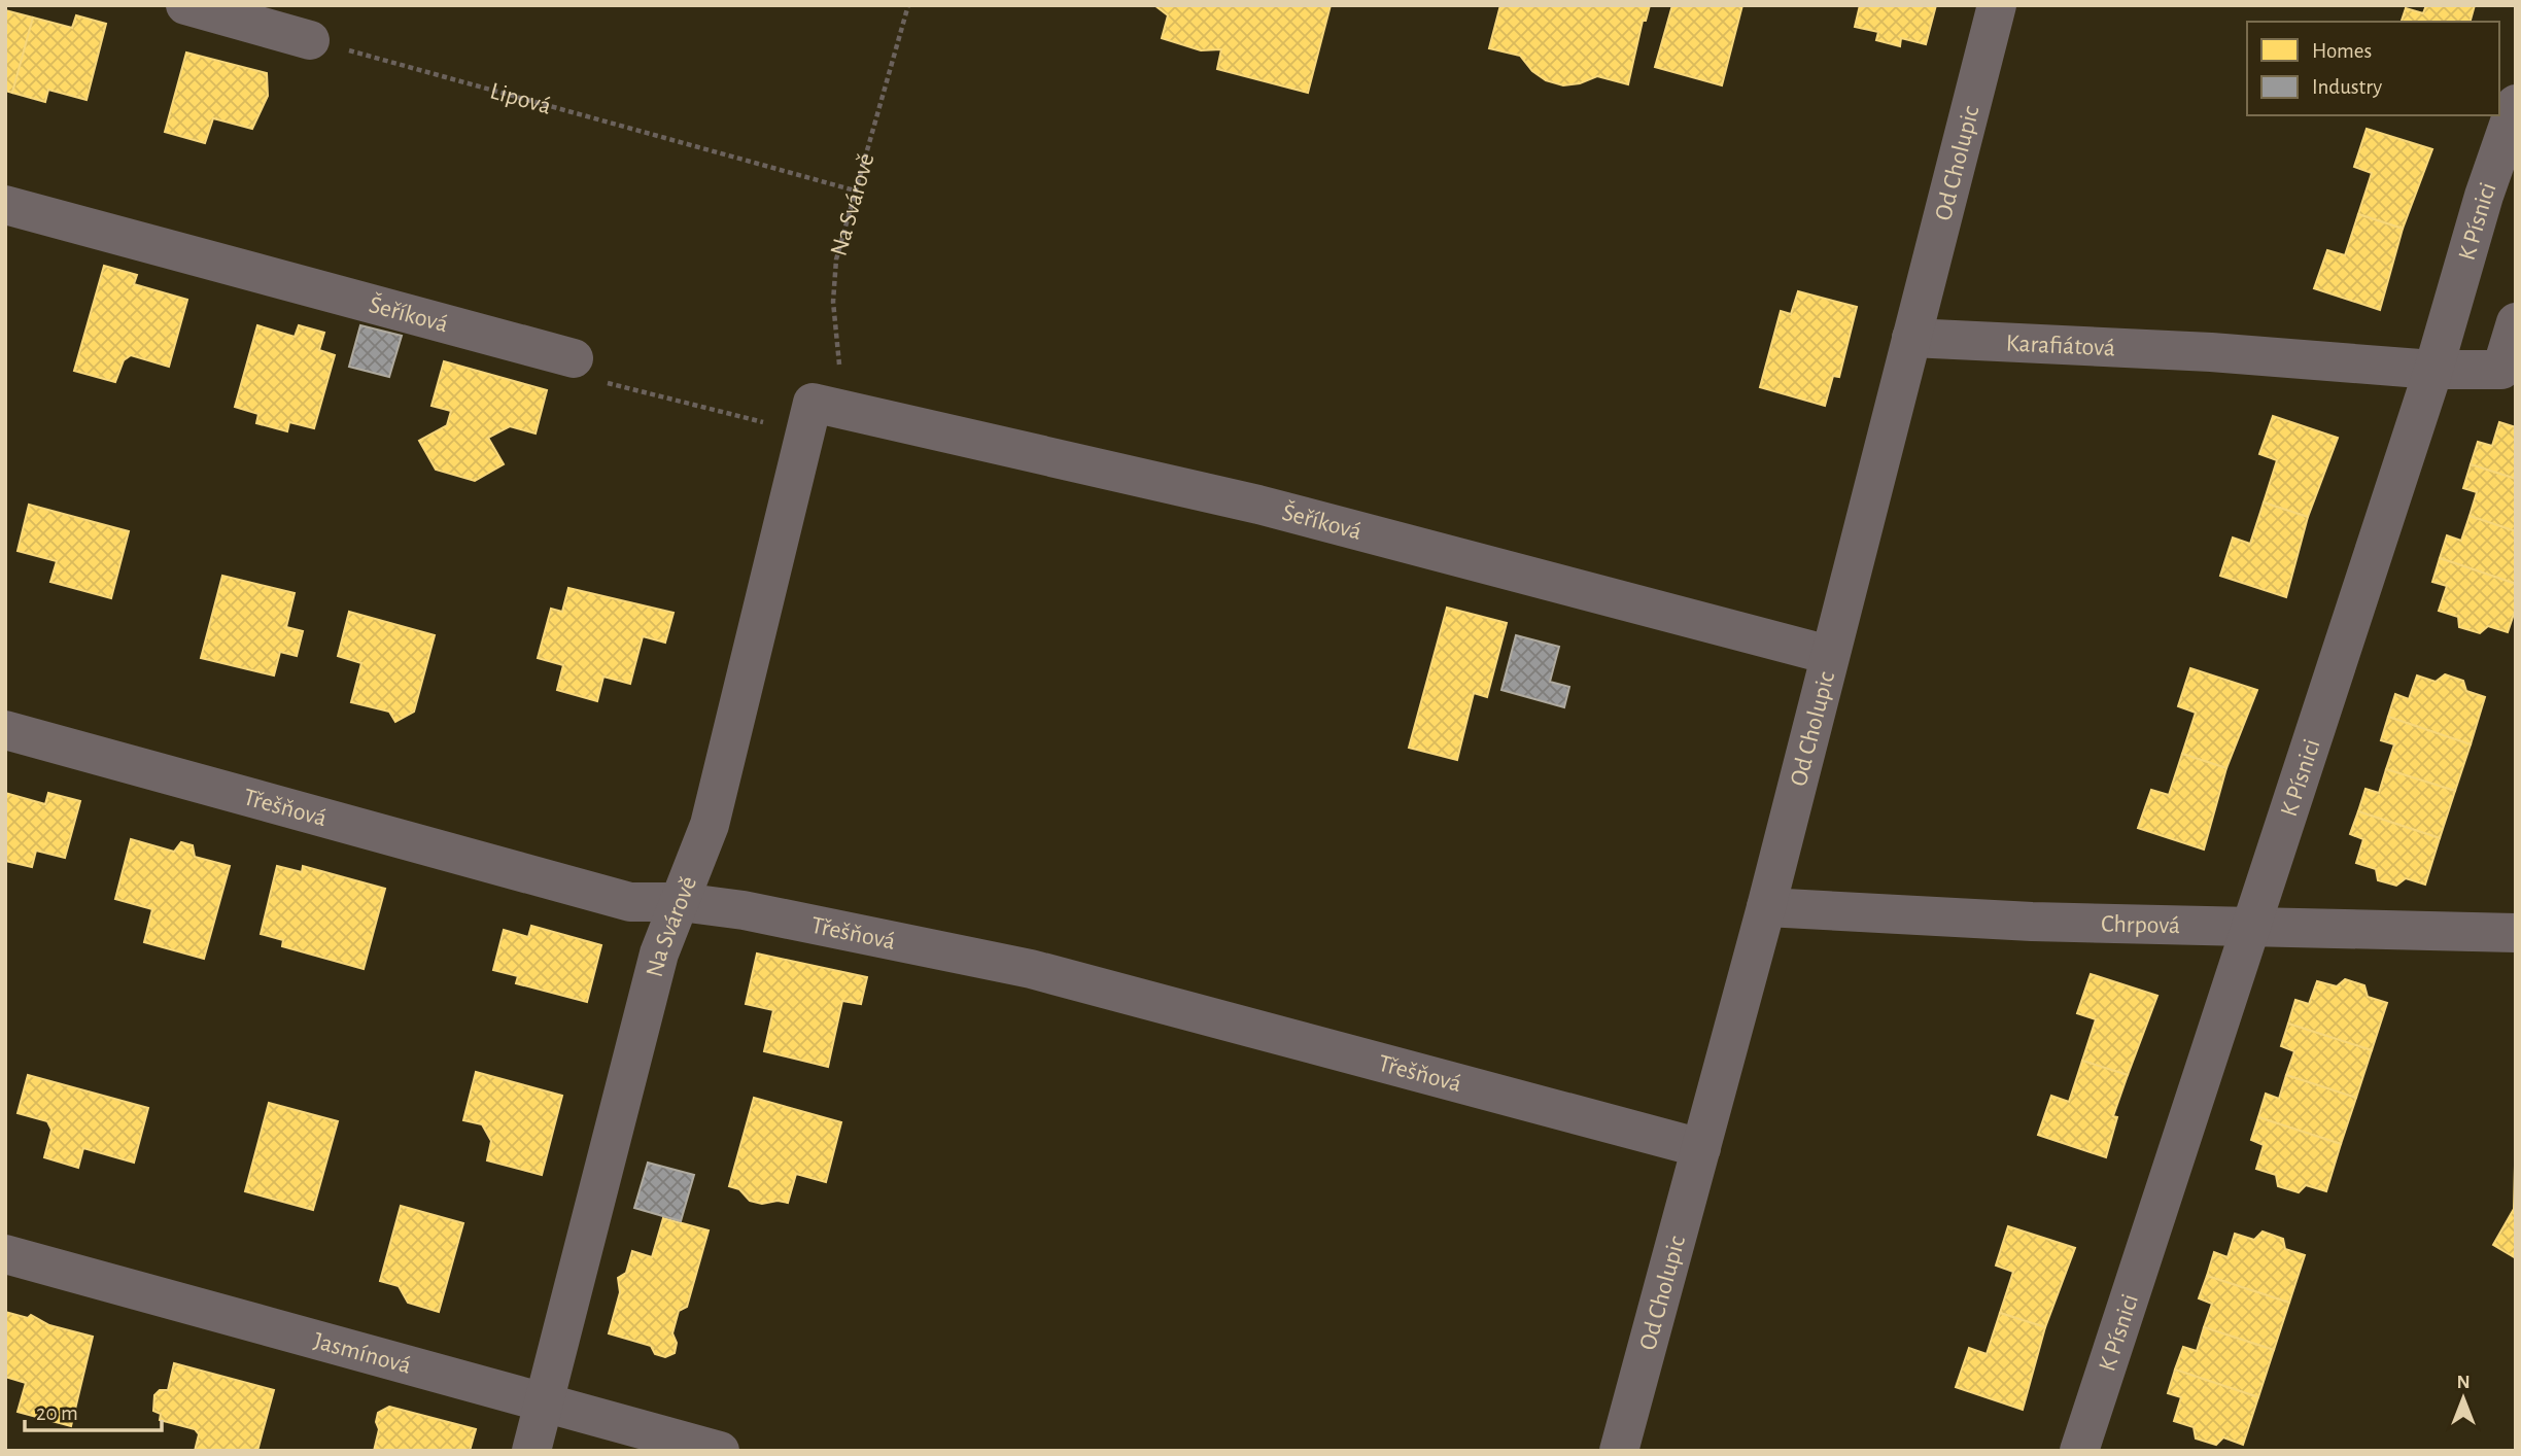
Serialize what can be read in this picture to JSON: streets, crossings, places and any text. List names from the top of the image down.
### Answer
{
  "streets": {
    "street": [
      "Od Cholupic",
      "Na Svárově",
      "K Písnici",
      "Šeříková",
      "Karafiátová",
      "Třešňová",
      "Chrpová",
      "Jasmínová"
    ],
    "path": ["Lipová"]
  },
  "crossings": [
    ["Lipová", "Na Svárově"],
    ["Od Cholupic", "Šeříková"],
    ["Od Cholupic", "Karafiátová"],
    ["Od Cholupic", "Třešňová"],
    ["Od Cholupic", "Chrpová"],
    ["Na Svárově", "Šeříková"],
    ["Na Svárově", "Třešňová"],
    ["Na Svárově", "Jasmínová"],
    ["K Písnici", "Karafiátová"],
    ["K Písnici", "Chrpová"]
  ],
  "legend": ["Homes", "Industry"],
  "scale_bar": "20 m",
  "north": "top"
}
